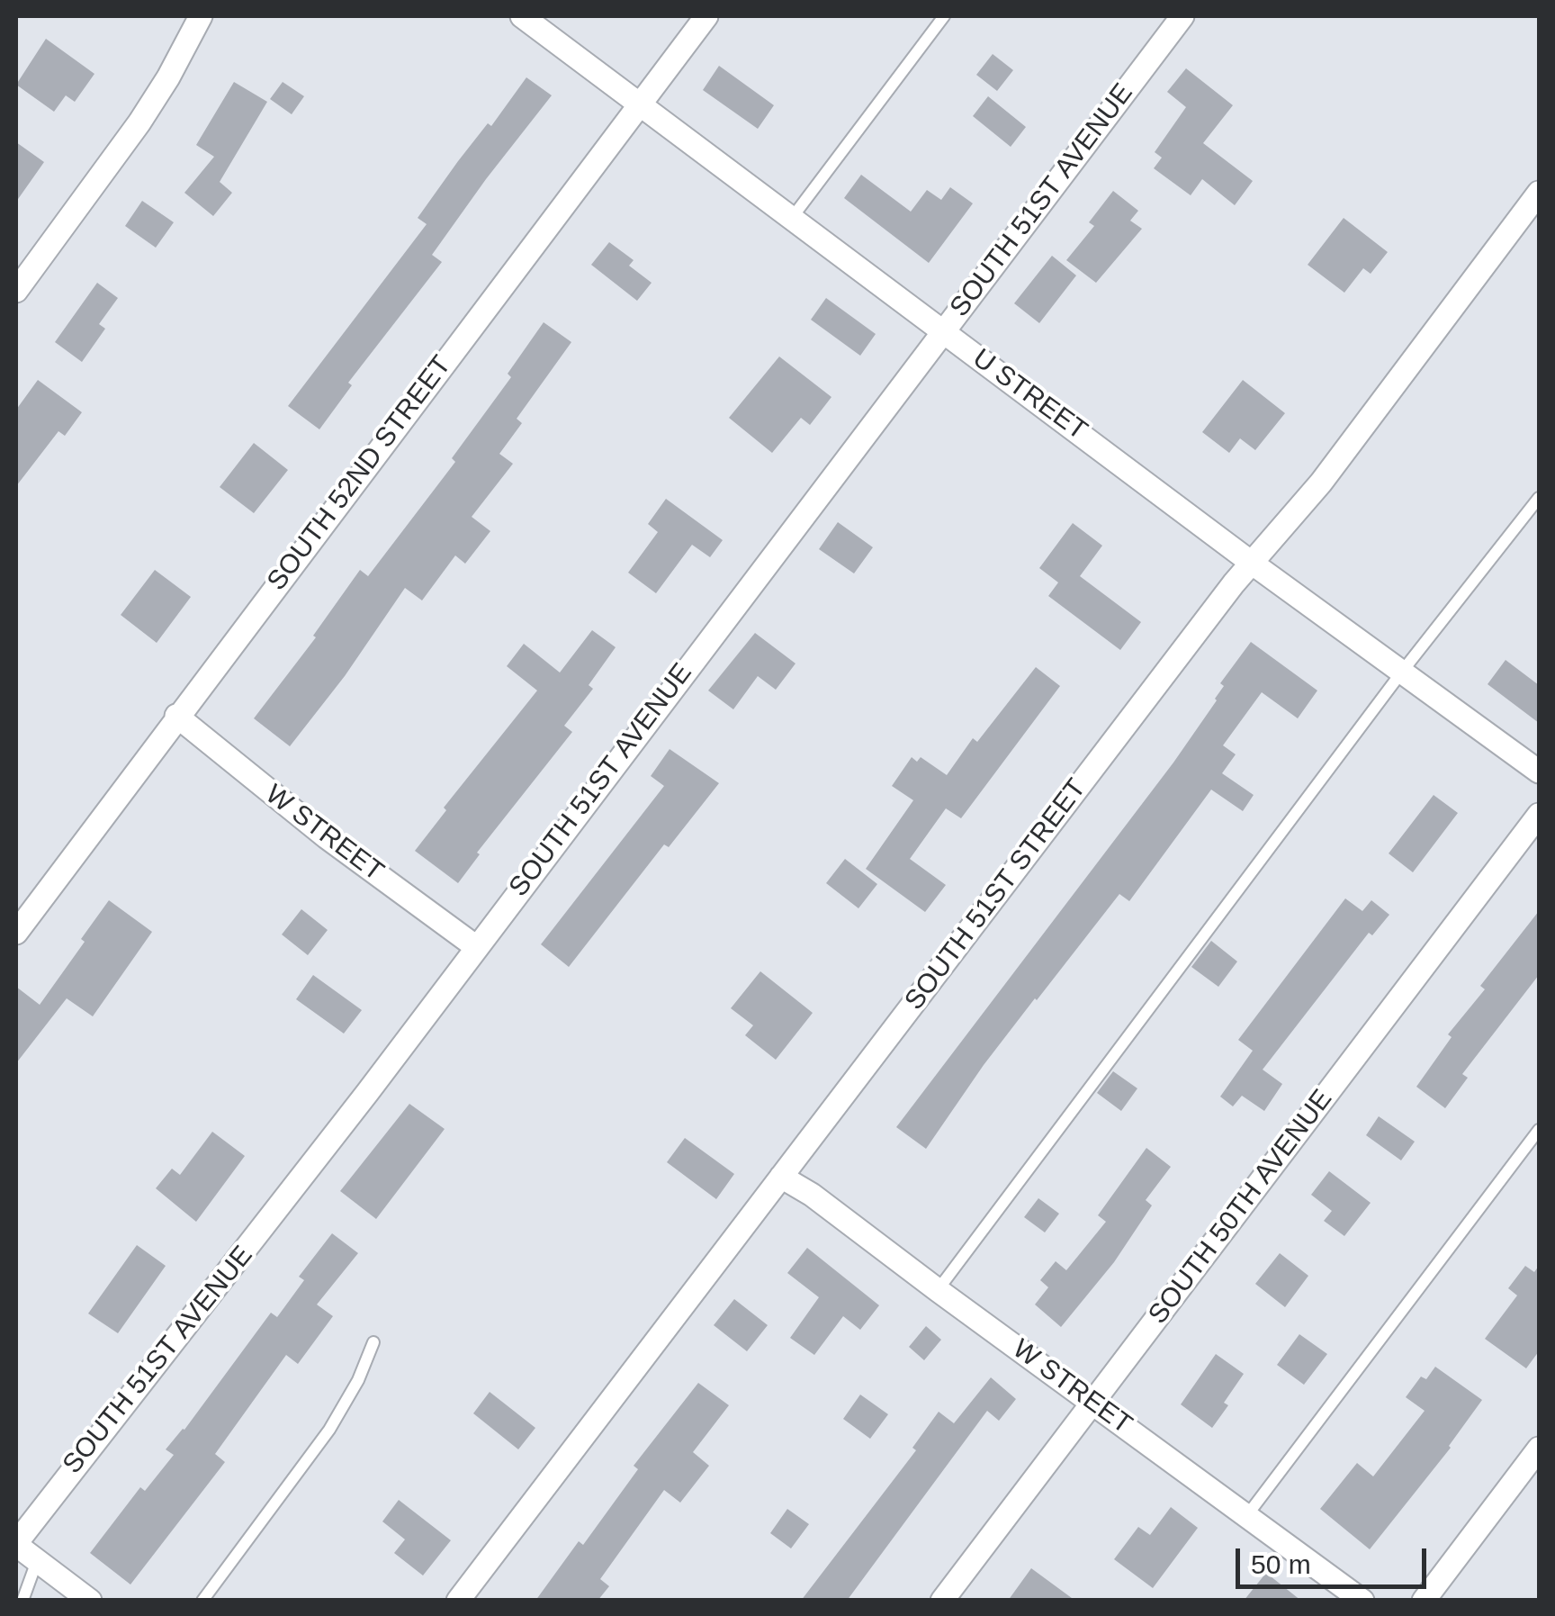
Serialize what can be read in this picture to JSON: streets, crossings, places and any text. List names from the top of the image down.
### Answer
{
  "streets": {
    "street": [
      "SOUTH 51ST AVENUE",
      "U STREET",
      "SOUTH 52ND STREET",
      "W STREET",
      "SOUTH 51ST STREET",
      "SOUTH 50TH AVENUE"
    ]
  },
  "crossings": [
    ["SOUTH 51ST AVENUE", "U STREET"],
    ["SOUTH 51ST AVENUE", "W STREET"],
    ["U STREET", "SOUTH 52ND STREET"],
    ["U STREET", "SOUTH 51ST STREET"],
    ["SOUTH 52ND STREET", "W STREET"],
    ["W STREET", "SOUTH 51ST STREET"],
    ["W STREET", "SOUTH 50TH AVENUE"]
  ],
  "scale_bar": "50 m"
}
